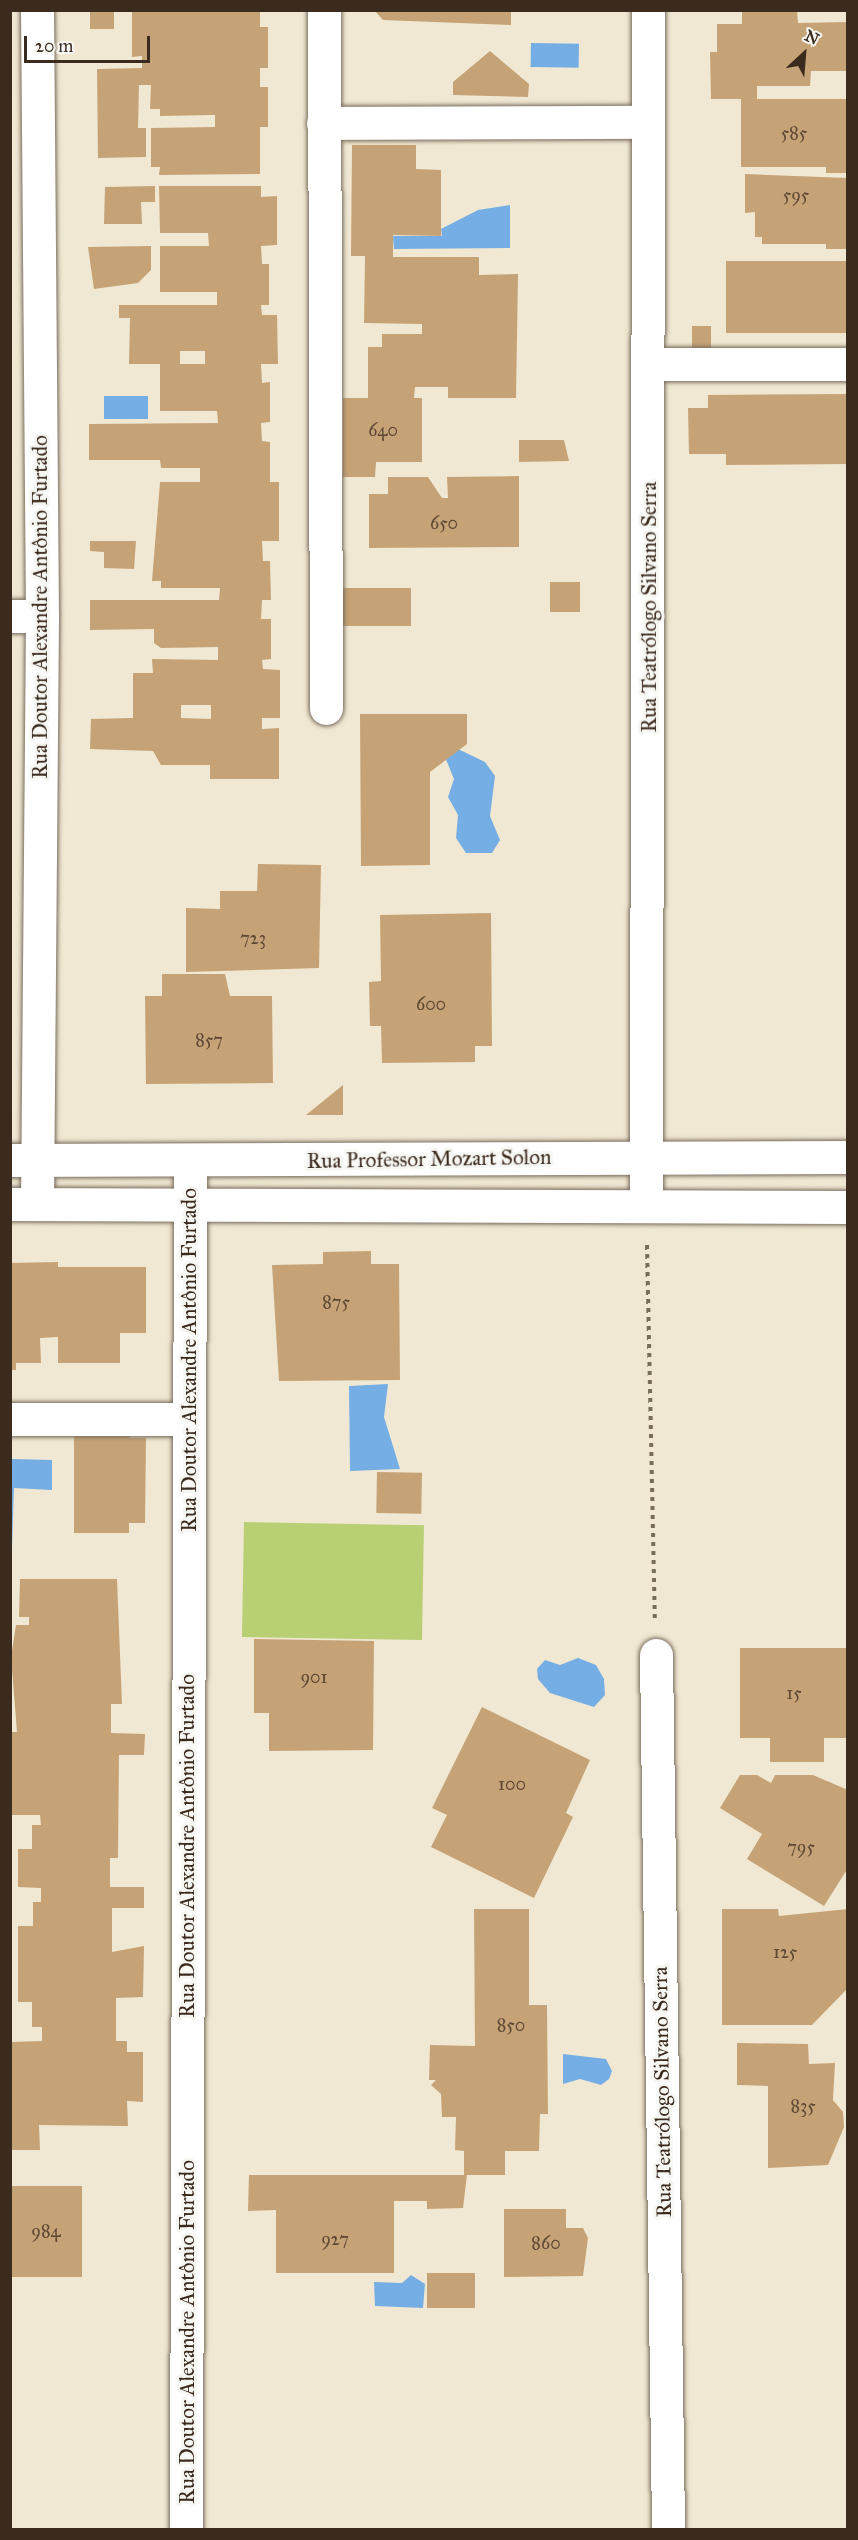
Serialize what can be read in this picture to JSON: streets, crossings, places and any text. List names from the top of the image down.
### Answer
{
  "streets": {
    "street": ["Rua Doutor Alexandre Antônio Furtado", "Rua Teatrólogo Silvano Serra", "Rua Professor Mozart Solon"]
  },
  "crossings": [
    ["Rua Doutor Alexandre Antônio Furtado", "Rua Professor Mozart Solon"],
    ["Rua Teatrólogo Silvano Serra", "Rua Professor Mozart Solon"]
  ],
  "house_numbers": [
    "585",
    "595",
    "640",
    "650",
    "723",
    "600",
    "857",
    "875",
    "901",
    "15",
    "100",
    "795",
    "125",
    "850",
    "835",
    "984",
    "927",
    "860"
  ],
  "scale_bar": "20 m",
  "north": "top right"
}
